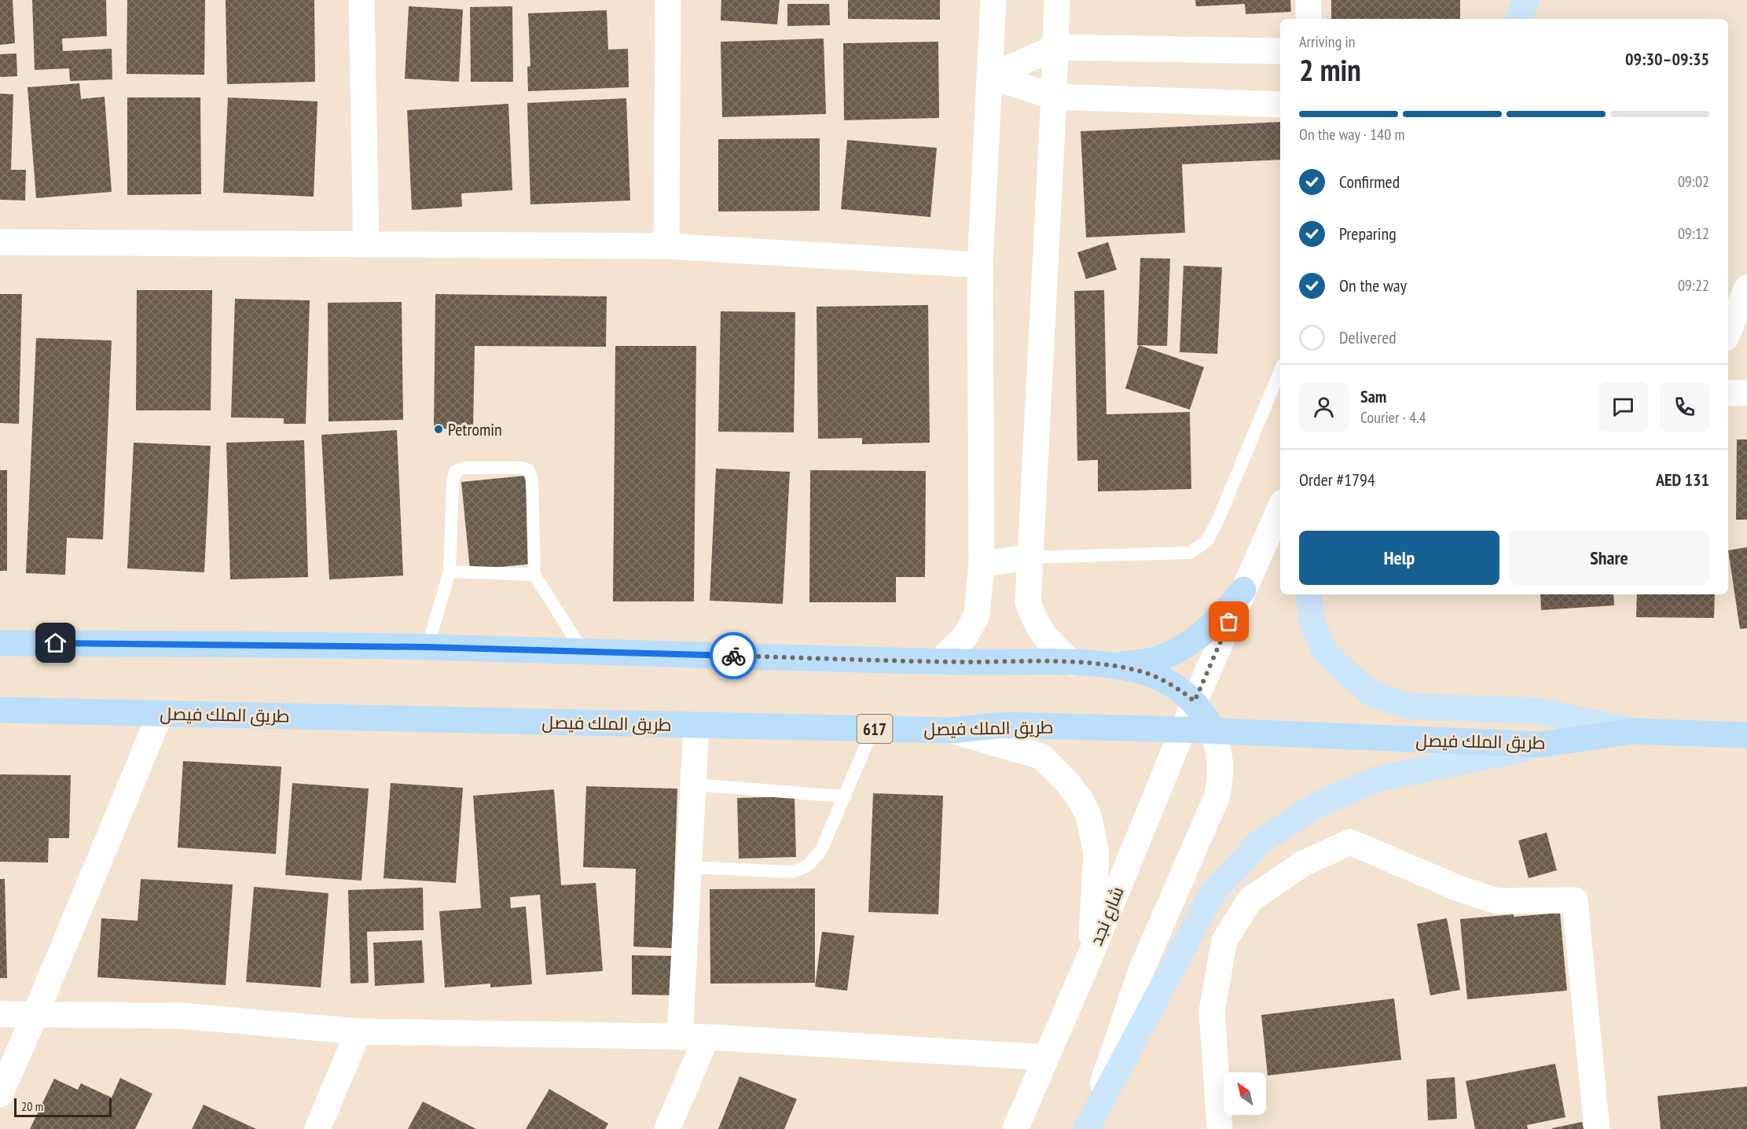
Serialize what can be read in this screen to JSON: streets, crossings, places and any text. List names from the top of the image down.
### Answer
{
  "streets": {
    "highway": ["طريق الملك فيصل", "617"],
    "street": ["شارع نجد"]
  },
  "crossings": [
    ["طريق الملك فيصل", "شارع نجد"]
  ],
  "places": ["Petromin"],
  "scale_bar": "20 m",
  "north": "top left",
  "page": {
    "heading": ["2 min", "Arriving in", "09:30–09:35"],
    "panel": [
      "Sam",
      "Courier · 4.4",
      "Order #1794",
      "AED 131"
    ],
    "bar": "On the way · 140 m",
    "list": [
      ["Confirmed", "09:02"],
      ["Preparing", "09:12"],
      ["On the way", "09:22"],
      "Delivered"
    ],
    "buttons": ["Help", "Share"],
    "scale": "20 m"
  }
}
